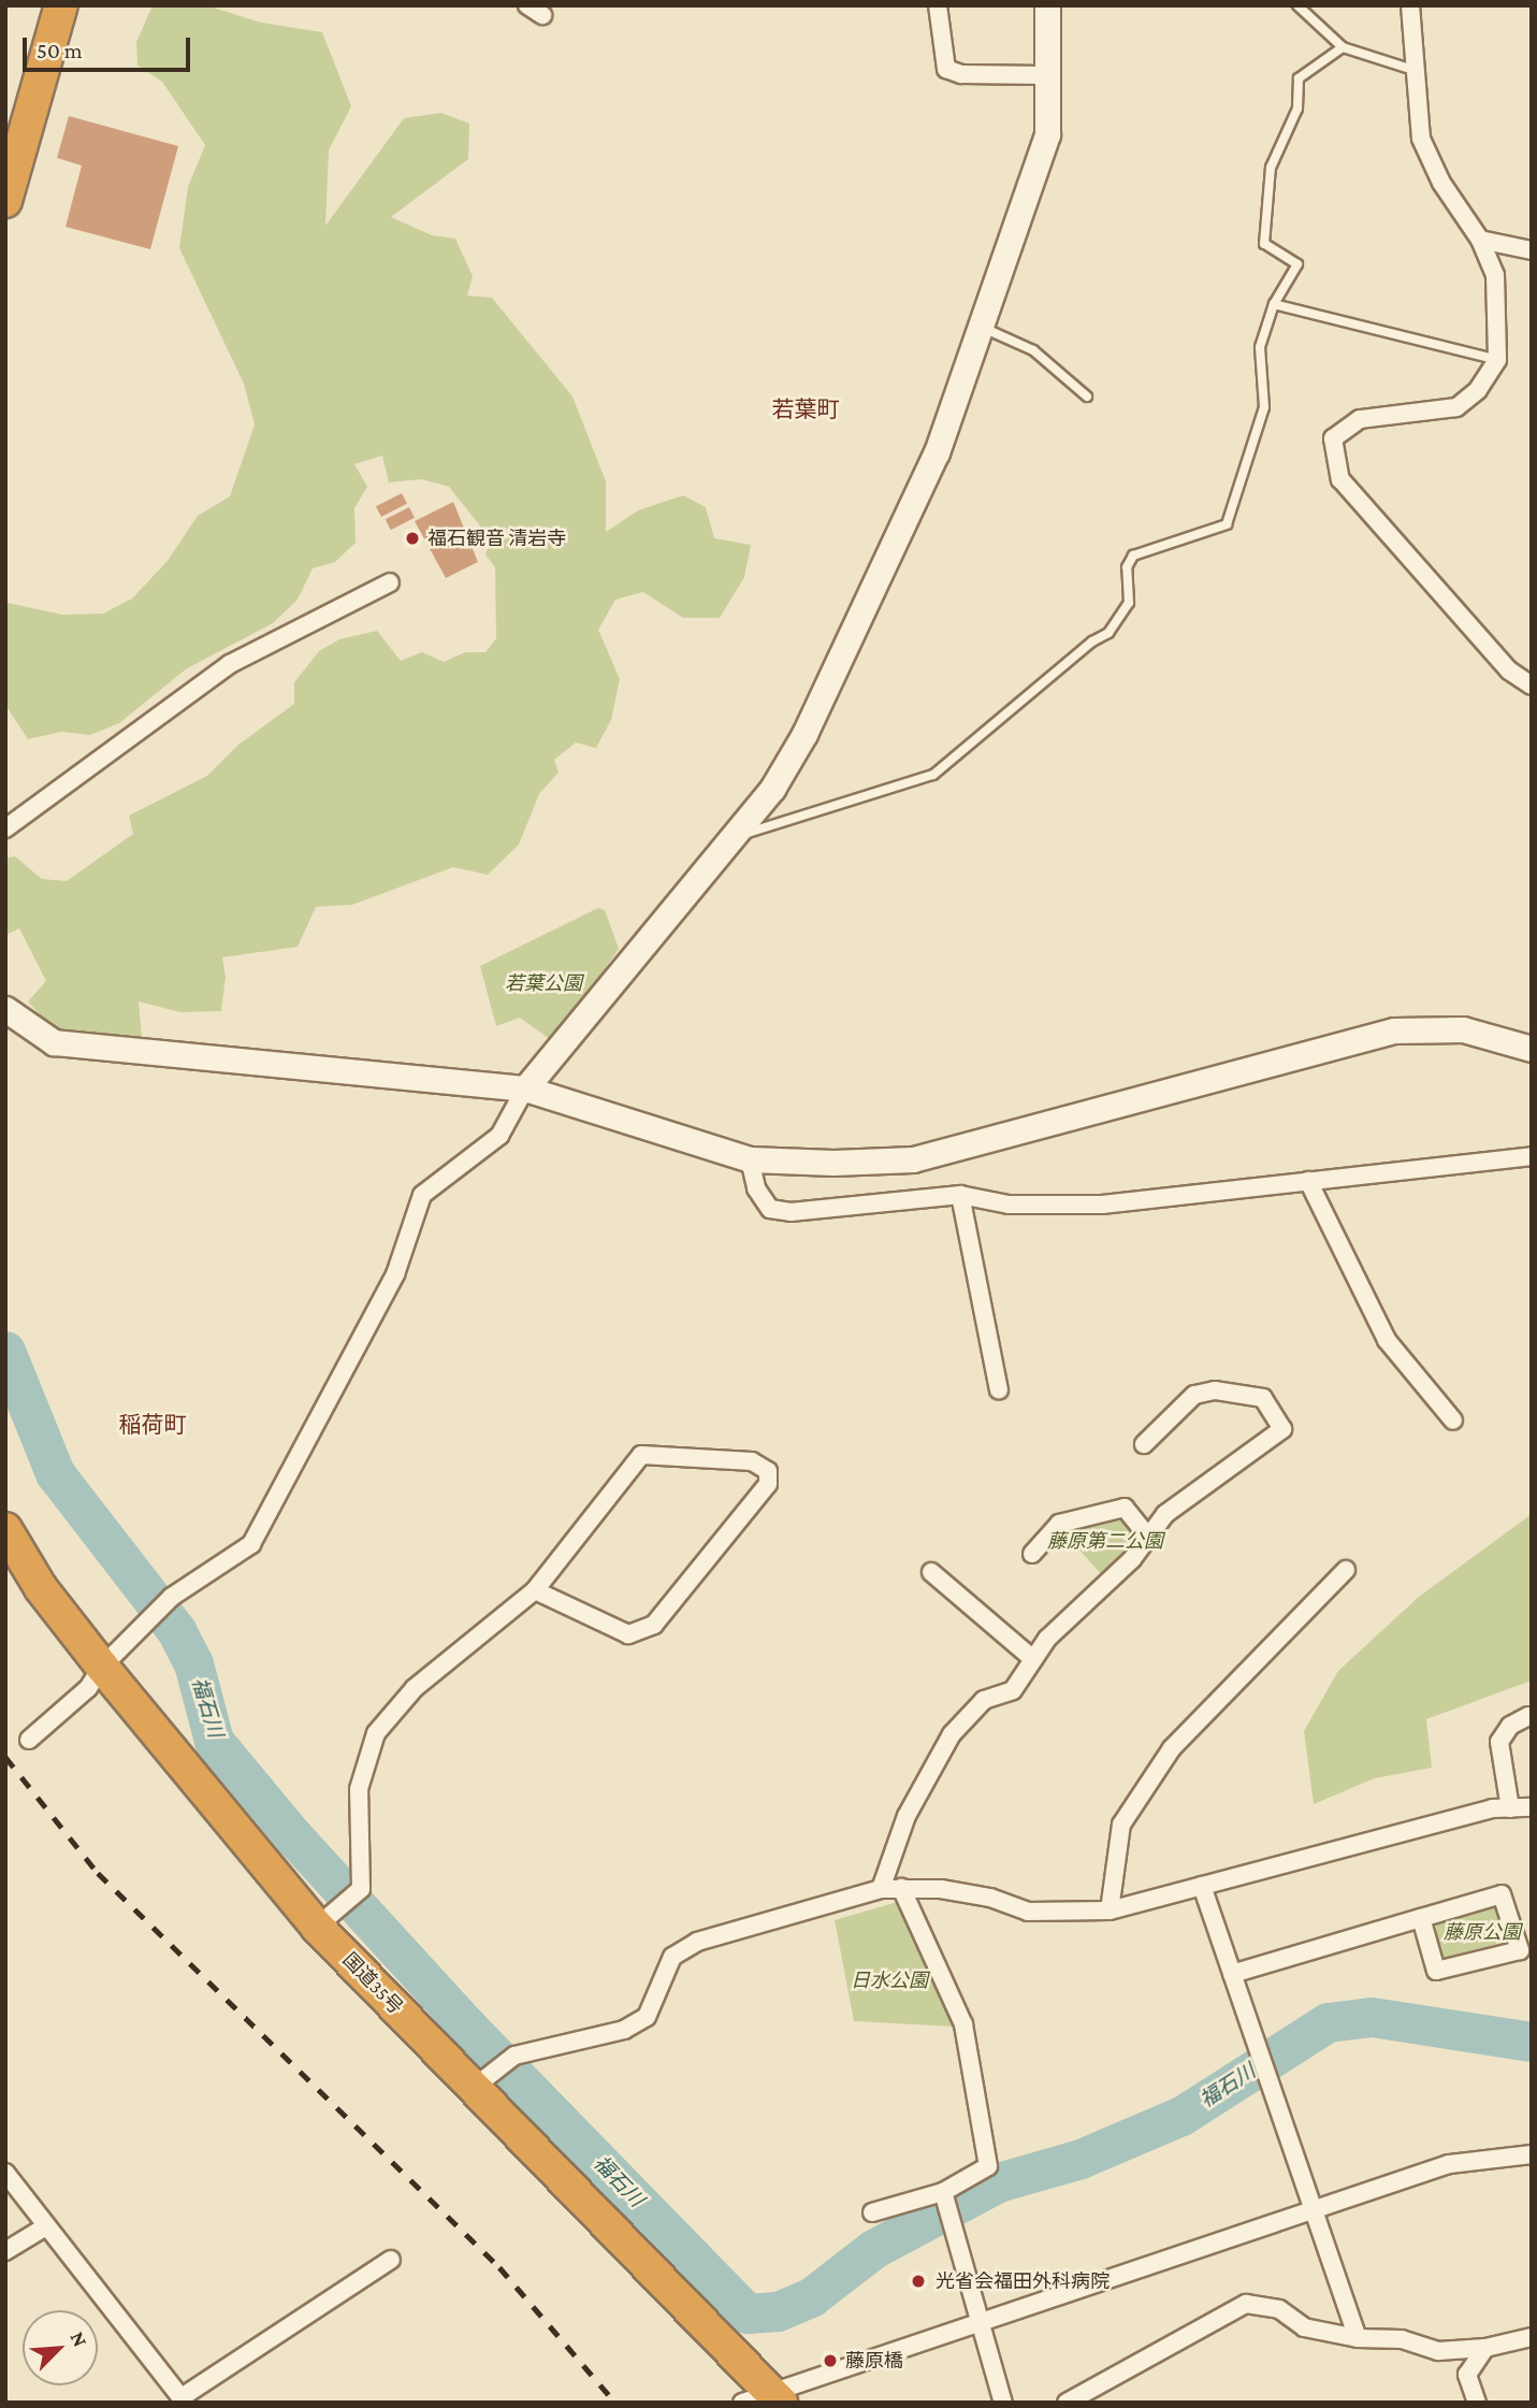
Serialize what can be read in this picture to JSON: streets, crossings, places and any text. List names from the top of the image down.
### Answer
{
  "streets": {
    "highway": ["国道35号"]
  },
  "districts": ["若葉町", "稲荷町"],
  "water": ["福石川"],
  "parks": [
    "若葉公園",
    "藤原第二公園",
    "藤原公園",
    "日水公園"
  ],
  "places": ["福石観音 清岩寺", "光省会福田外科病院", "藤原橋"],
  "scale_bar": "50 m",
  "north": "top right"
}
